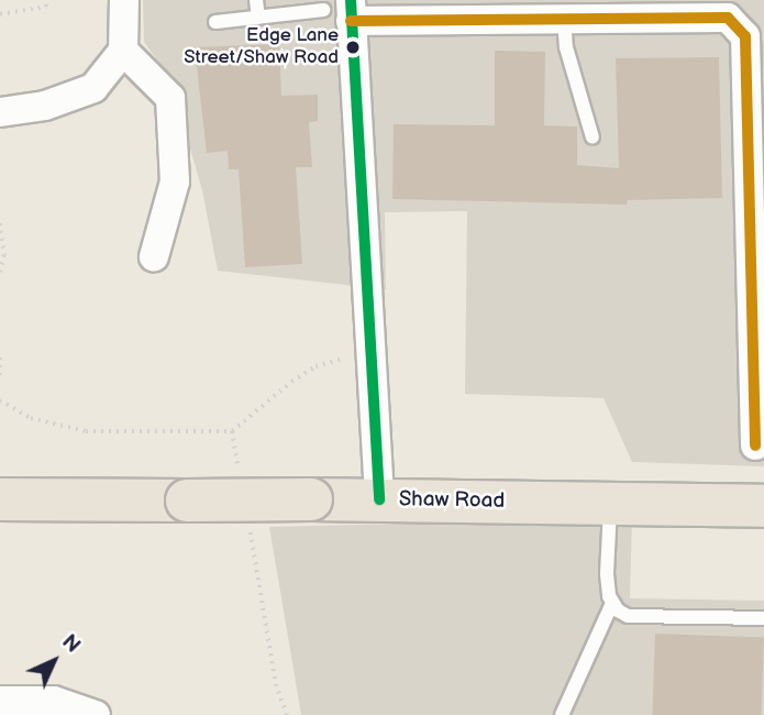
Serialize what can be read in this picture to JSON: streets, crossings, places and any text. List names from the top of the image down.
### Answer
{
  "streets": {
    "main road": ["Shaw Road"]
  },
  "places": ["Edge Lane Street/Shaw Road"],
  "north": "top right"
}
